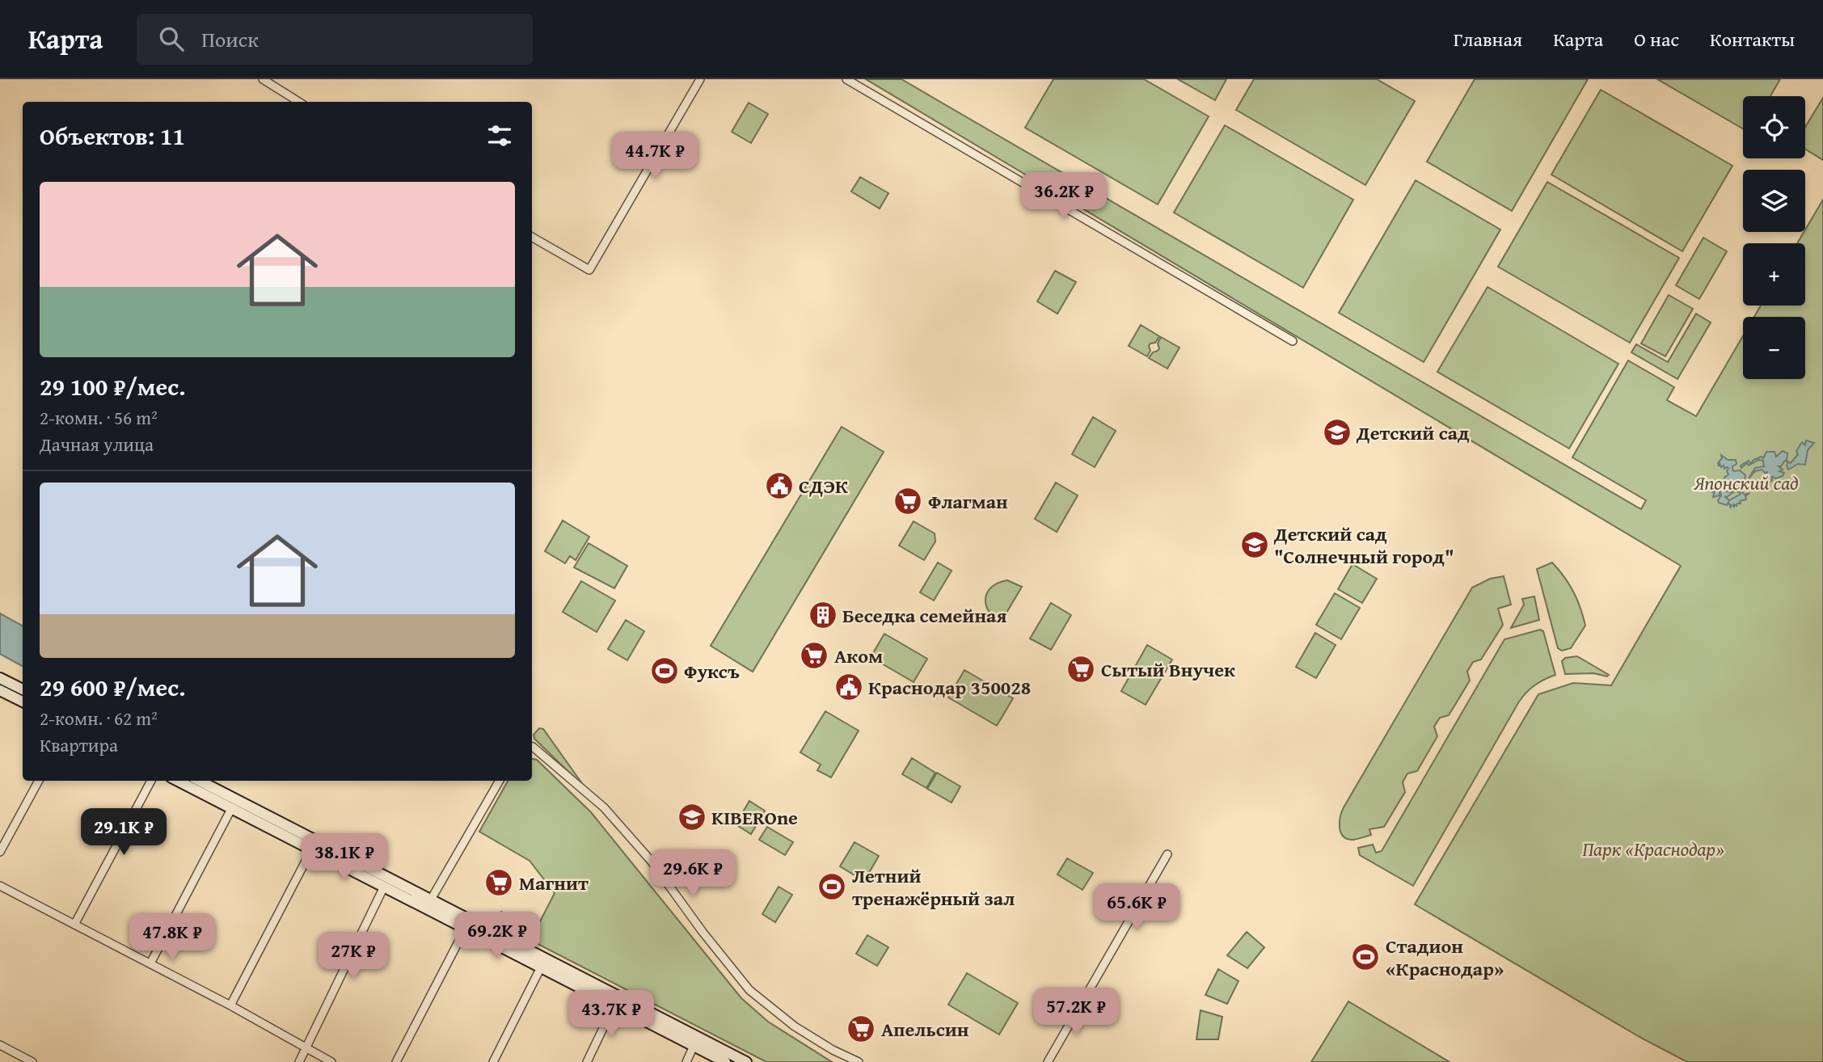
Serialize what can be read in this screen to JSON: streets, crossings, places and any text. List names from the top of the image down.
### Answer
{
  "parks": ["Японский сад", "Парк «Краснодар»"],
  "places": {
    "school or university": ["Детский сад", "Детский сад \"Солнечный город\"", "KIBEROne"],
    "public building": ["СДЭК", "Краснодар 350028"],
    "supermarket": [
      "Флагман",
      "Аком",
      "Сытый Внучек",
      "Магнит",
      "Апельсин"
    ],
    "building": ["Беседка семейная"],
    "sports": ["Фуксъ", "Летний тренажёрный зал", "Стадион «Краснодар»"]
  },
  "page": {
    "header": "Карта",
    "search": "Поиск",
    "nav": [
      "Главная",
      "Карта",
      "О нас",
      "Контакты"
    ],
    "map_buttons": ["+", "−"],
    "heading": "Объектов: 11",
    "price": [
      "44.7K ₽",
      "36.2K ₽",
      "29.1K ₽",
      "38.1K ₽",
      "29.6K ₽",
      "65.6K ₽",
      "69.2K ₽",
      "47.8K ₽",
      "27K ₽",
      "57.2K ₽",
      "43.7K ₽"
    ],
    "list": [
      {
        "name": "29 100 ₽/мес.",
        "note": "2-комн. · 56 m² · Дачная улица"
      },
      {
        "name": "29 600 ₽/мес.",
        "note": "2-комн. · 62 m² · Квартира"
      }
    ]
  }
}
